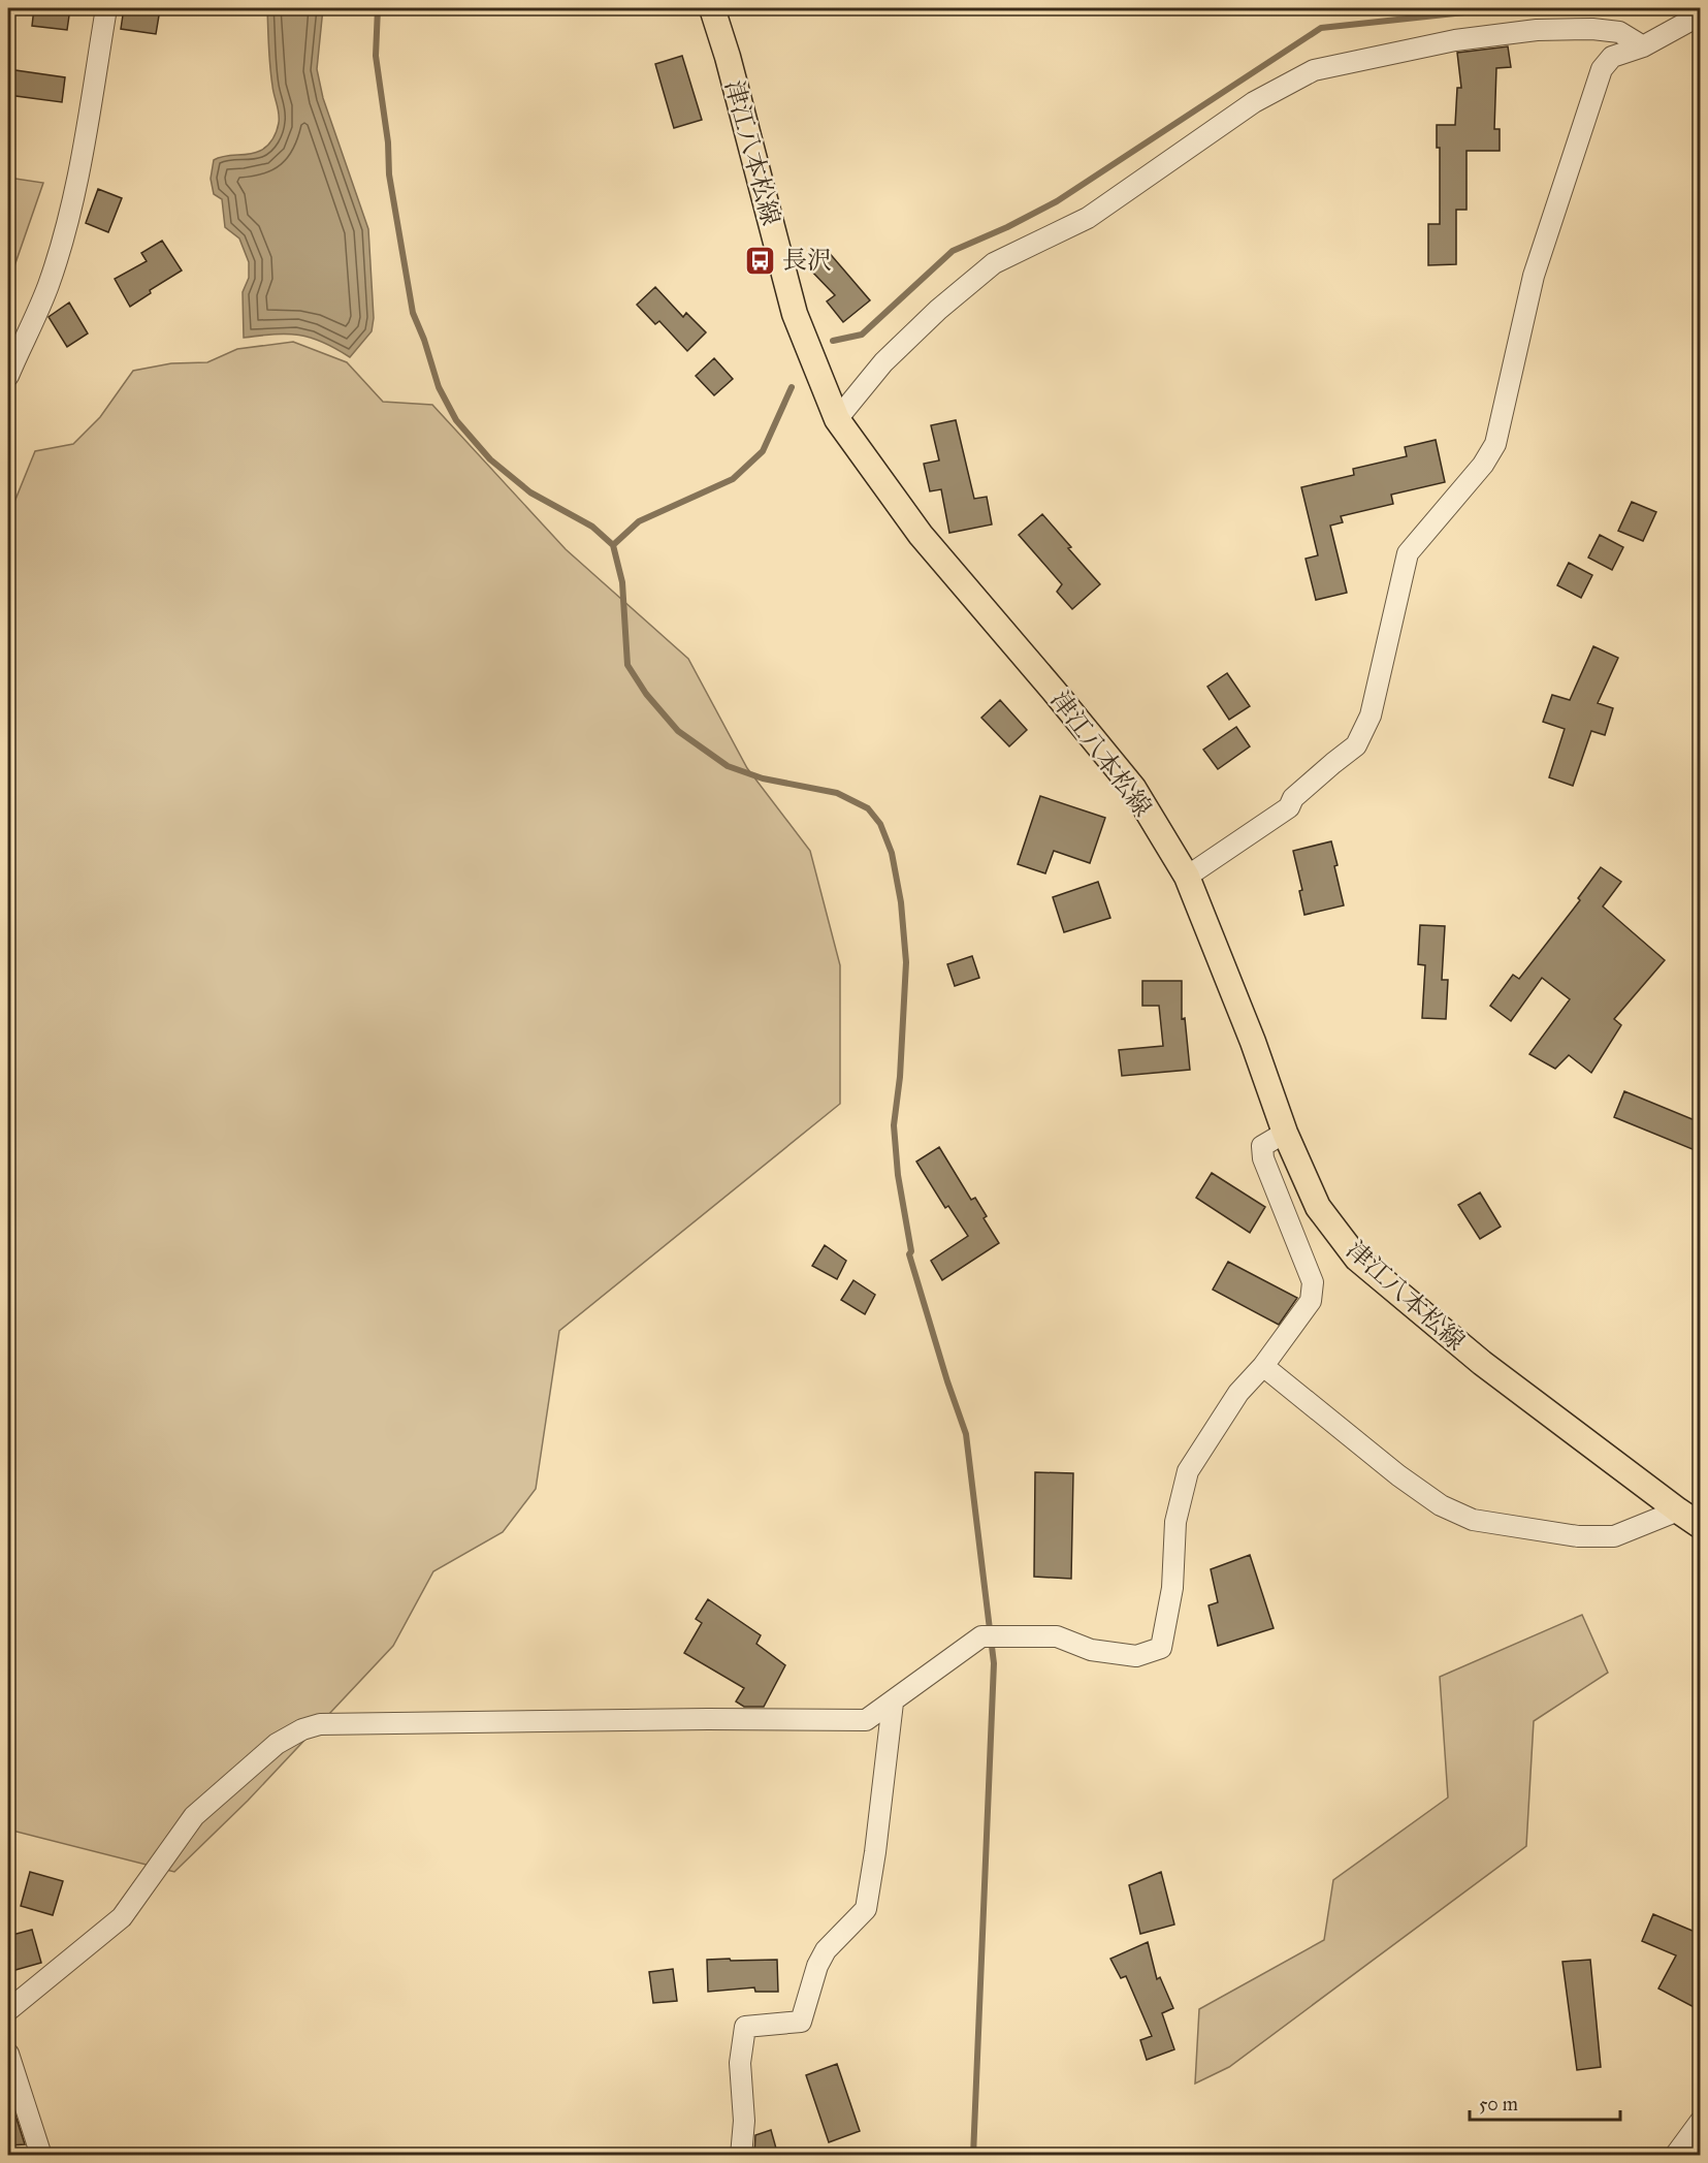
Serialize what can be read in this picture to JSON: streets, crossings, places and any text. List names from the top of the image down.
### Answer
{
  "streets": {
    "main road": ["津江八本松線"]
  },
  "places": {
    "bus stop": ["長沢"]
  },
  "scale_bar": "50 m"
}
